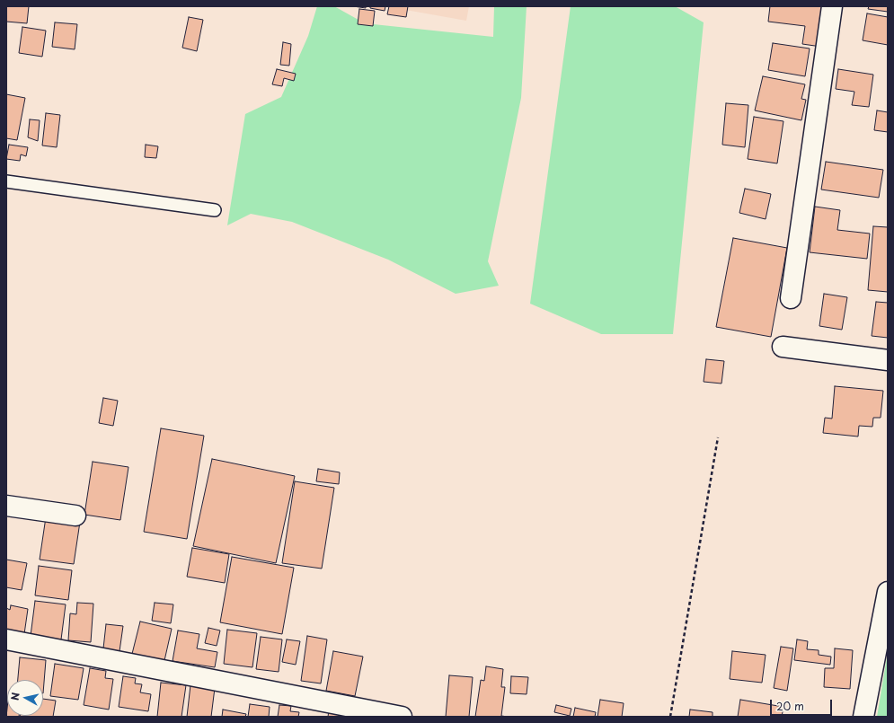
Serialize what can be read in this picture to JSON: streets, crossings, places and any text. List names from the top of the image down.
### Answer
{
  "scale_bar": "20 m",
  "north": "left"
}
